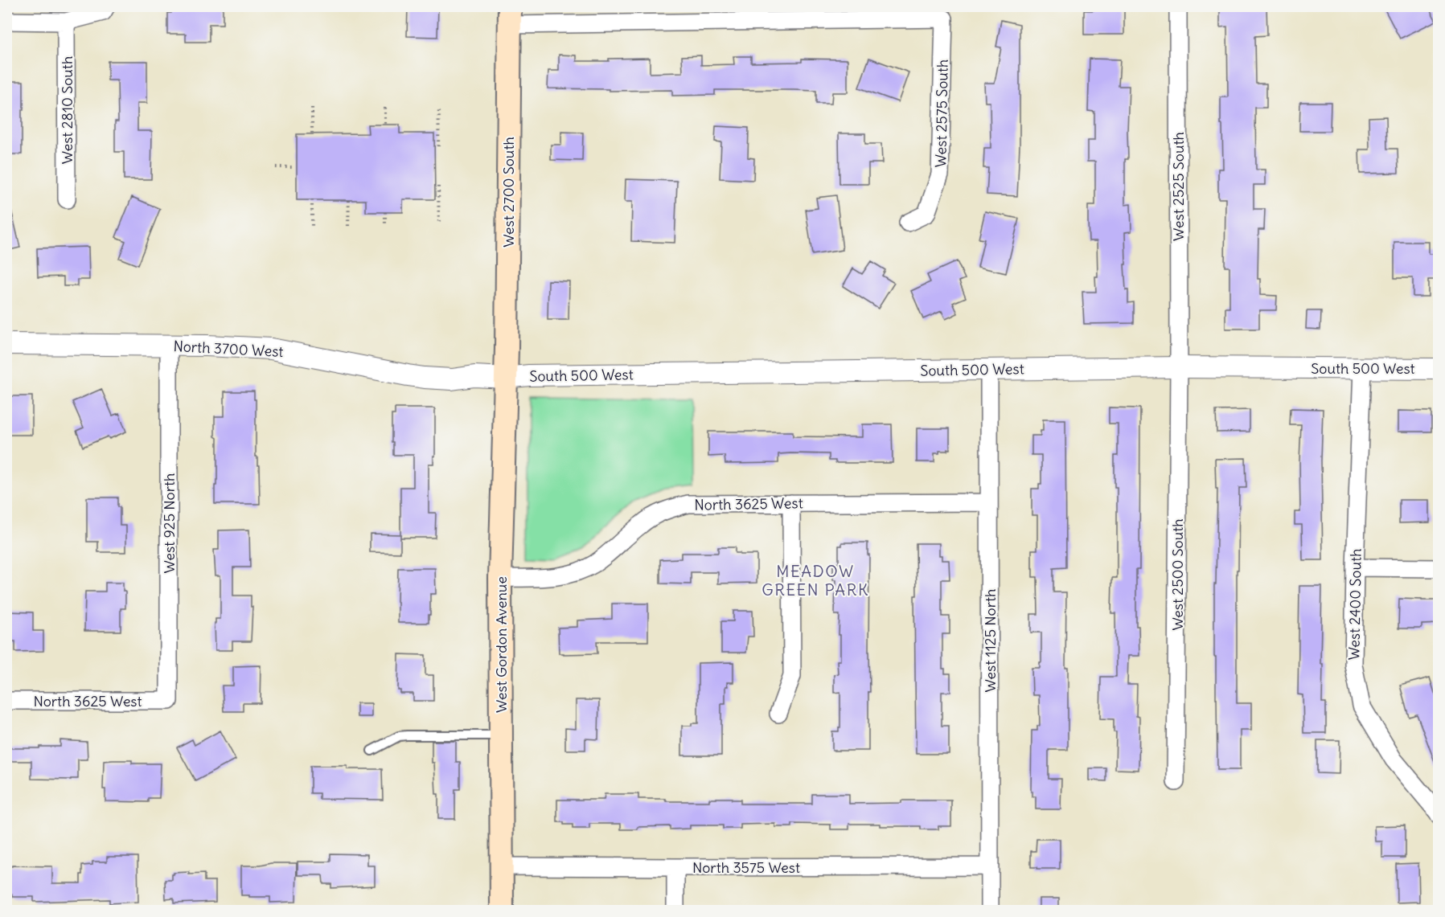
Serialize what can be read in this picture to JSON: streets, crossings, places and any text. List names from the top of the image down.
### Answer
{
  "streets": {
    "main road": ["West 2700 South", "West Gordon Avenue"],
    "street": [
      "West 2810 South",
      "West 2575 South",
      "West 2525 South",
      "North 3700 West",
      "South 500 West",
      "North 3625 West",
      "West 925 North",
      "West 2500 South",
      "West 2400 South",
      "West 1125 North",
      "North 3575 West"
    ]
  },
  "crossings": [
    ["West 2575 South", "West 2700 South"],
    ["West 2525 South", "South 500 West"],
    ["West 2525 South", "West 2500 South"],
    ["West 2700 South", "North 3700 West"],
    ["West 2700 South", "South 500 West"],
    ["West 2700 South", "West Gordon Avenue"],
    ["North 3700 West", "South 500 West"],
    ["North 3700 West", "West 925 North"],
    ["North 3700 West", "West Gordon Avenue"],
    ["South 500 West", "West 2500 South"],
    ["South 500 West", "West 2400 South"],
    ["South 500 West", "West 1125 North"],
    ["South 500 West", "West Gordon Avenue"],
    ["North 3625 West", "West 925 North"],
    ["North 3625 West", "West 1125 North"],
    ["North 3625 West", "West Gordon Avenue"],
    ["West 1125 North", "North 3575 West"],
    ["West Gordon Avenue", "North 3575 West"]
  ],
  "districts": ["MEADOW GREEN PARK"]
}
